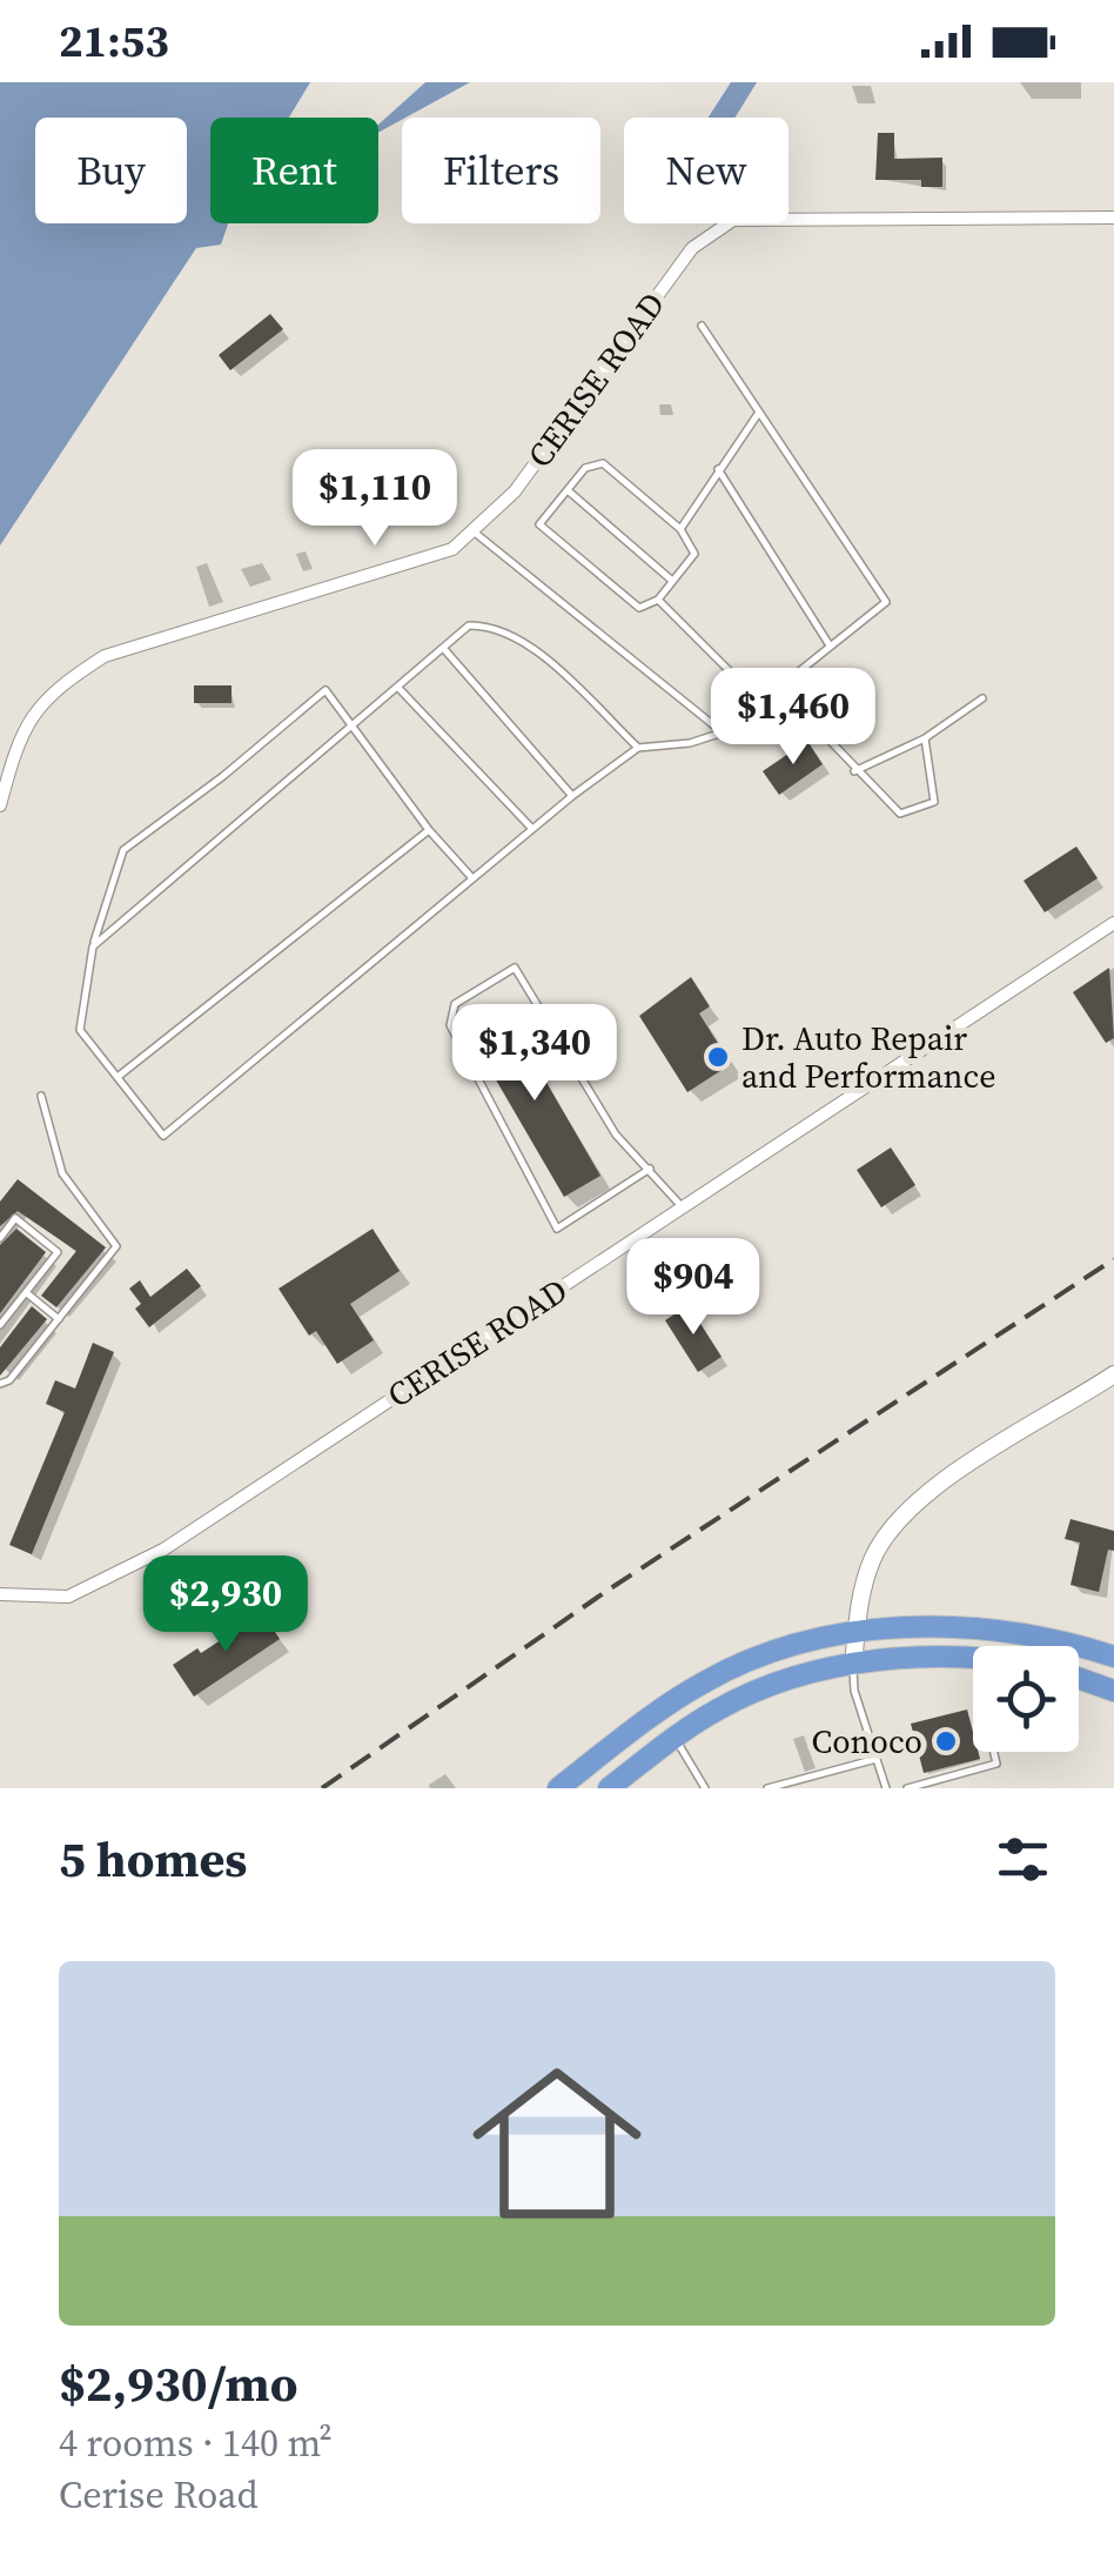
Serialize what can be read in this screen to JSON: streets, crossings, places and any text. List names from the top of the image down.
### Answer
{
  "streets": {
    "street": ["CERISE ROAD"]
  },
  "places": ["Dr. Auto Repair and Performance", "Conoco"],
  "page": {
    "status": "21:53",
    "chip": [
      "Buy",
      "Rent",
      "Filters",
      "New"
    ],
    "price": [
      "$1,110",
      "$1,460",
      "$1,340",
      "$904",
      "$2,930"
    ],
    "heading": "5 homes",
    "list": [
      {
        "name": "$2,930/mo",
        "note": "4 rooms · 140 m² · Cerise Road"
      }
    ]
  }
}
